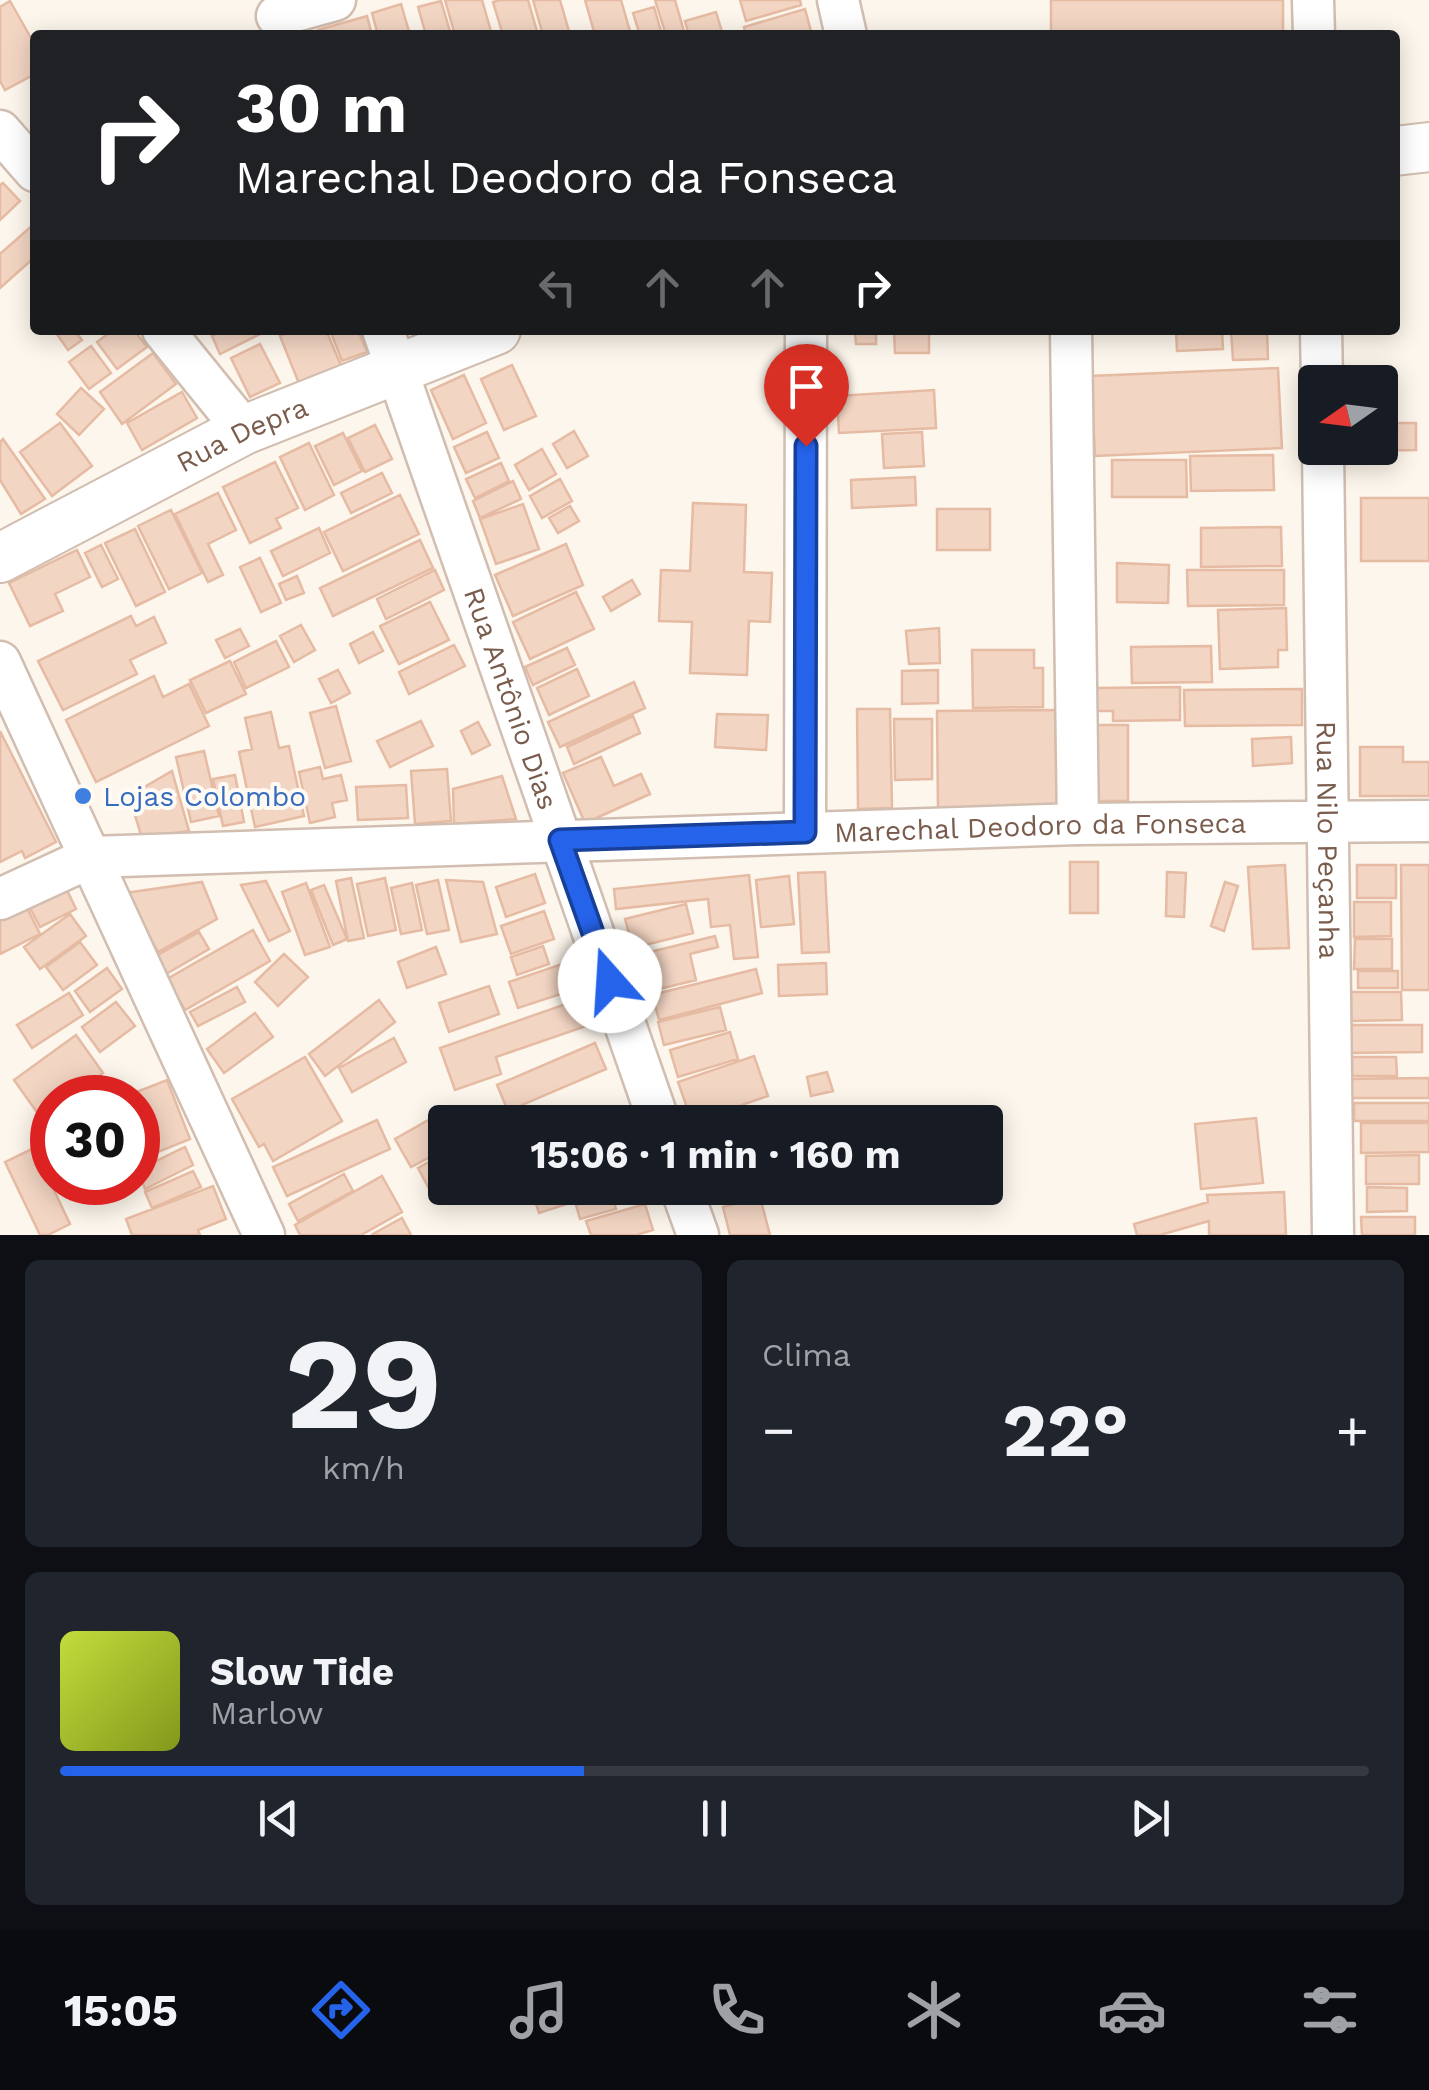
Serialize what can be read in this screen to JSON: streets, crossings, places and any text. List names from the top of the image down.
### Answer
{
  "streets": {
    "street": [
      "Rua Depra",
      "Rua Antônio Dias",
      "Marechal Deodoro da Fonseca",
      "Rua Nilo Peçanha"
    ]
  },
  "crossings": [
    ["Rua Depra", "Rua Antônio Dias"],
    ["Rua Antônio Dias", "Marechal Deodoro da Fonseca"],
    ["Marechal Deodoro da Fonseca", "Rua Nilo Peçanha"]
  ],
  "places": ["Lojas Colombo"],
  "north": "left",
  "page": {
    "turn": ["30 m", "Marechal Deodoro da Fonseca"],
    "limit": "30",
    "trip": "15:06 · 1 min · 160 m",
    "tile": [
      ["29", "km/h"],
      "Clima"
    ],
    "heat": ["−", "22°", "+"],
    "song": ["Slow Tide", "Marlow"],
    "tabs": "15:05"
  }
}
